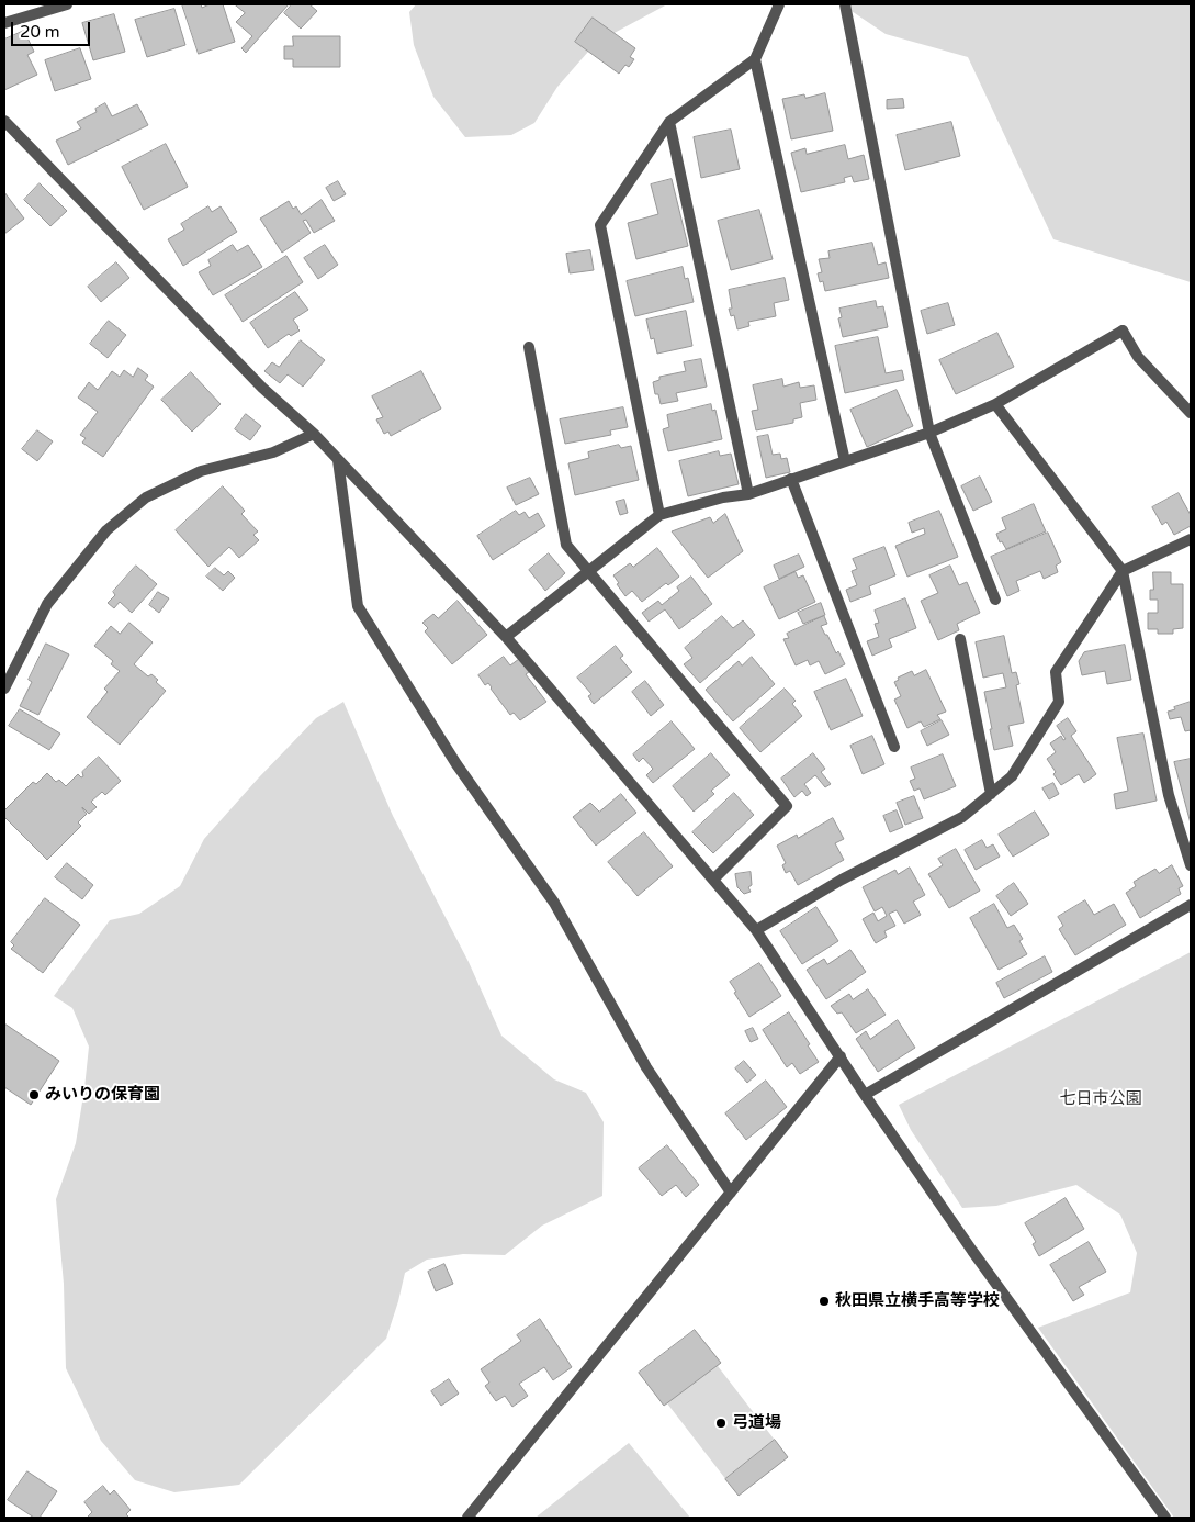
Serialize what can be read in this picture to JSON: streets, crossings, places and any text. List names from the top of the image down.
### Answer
{
  "parks": ["七日市公園"],
  "places": ["みいりの保育園", "秋田県立横手高等学校", "弓道場"],
  "scale_bar": "20 m"
}
